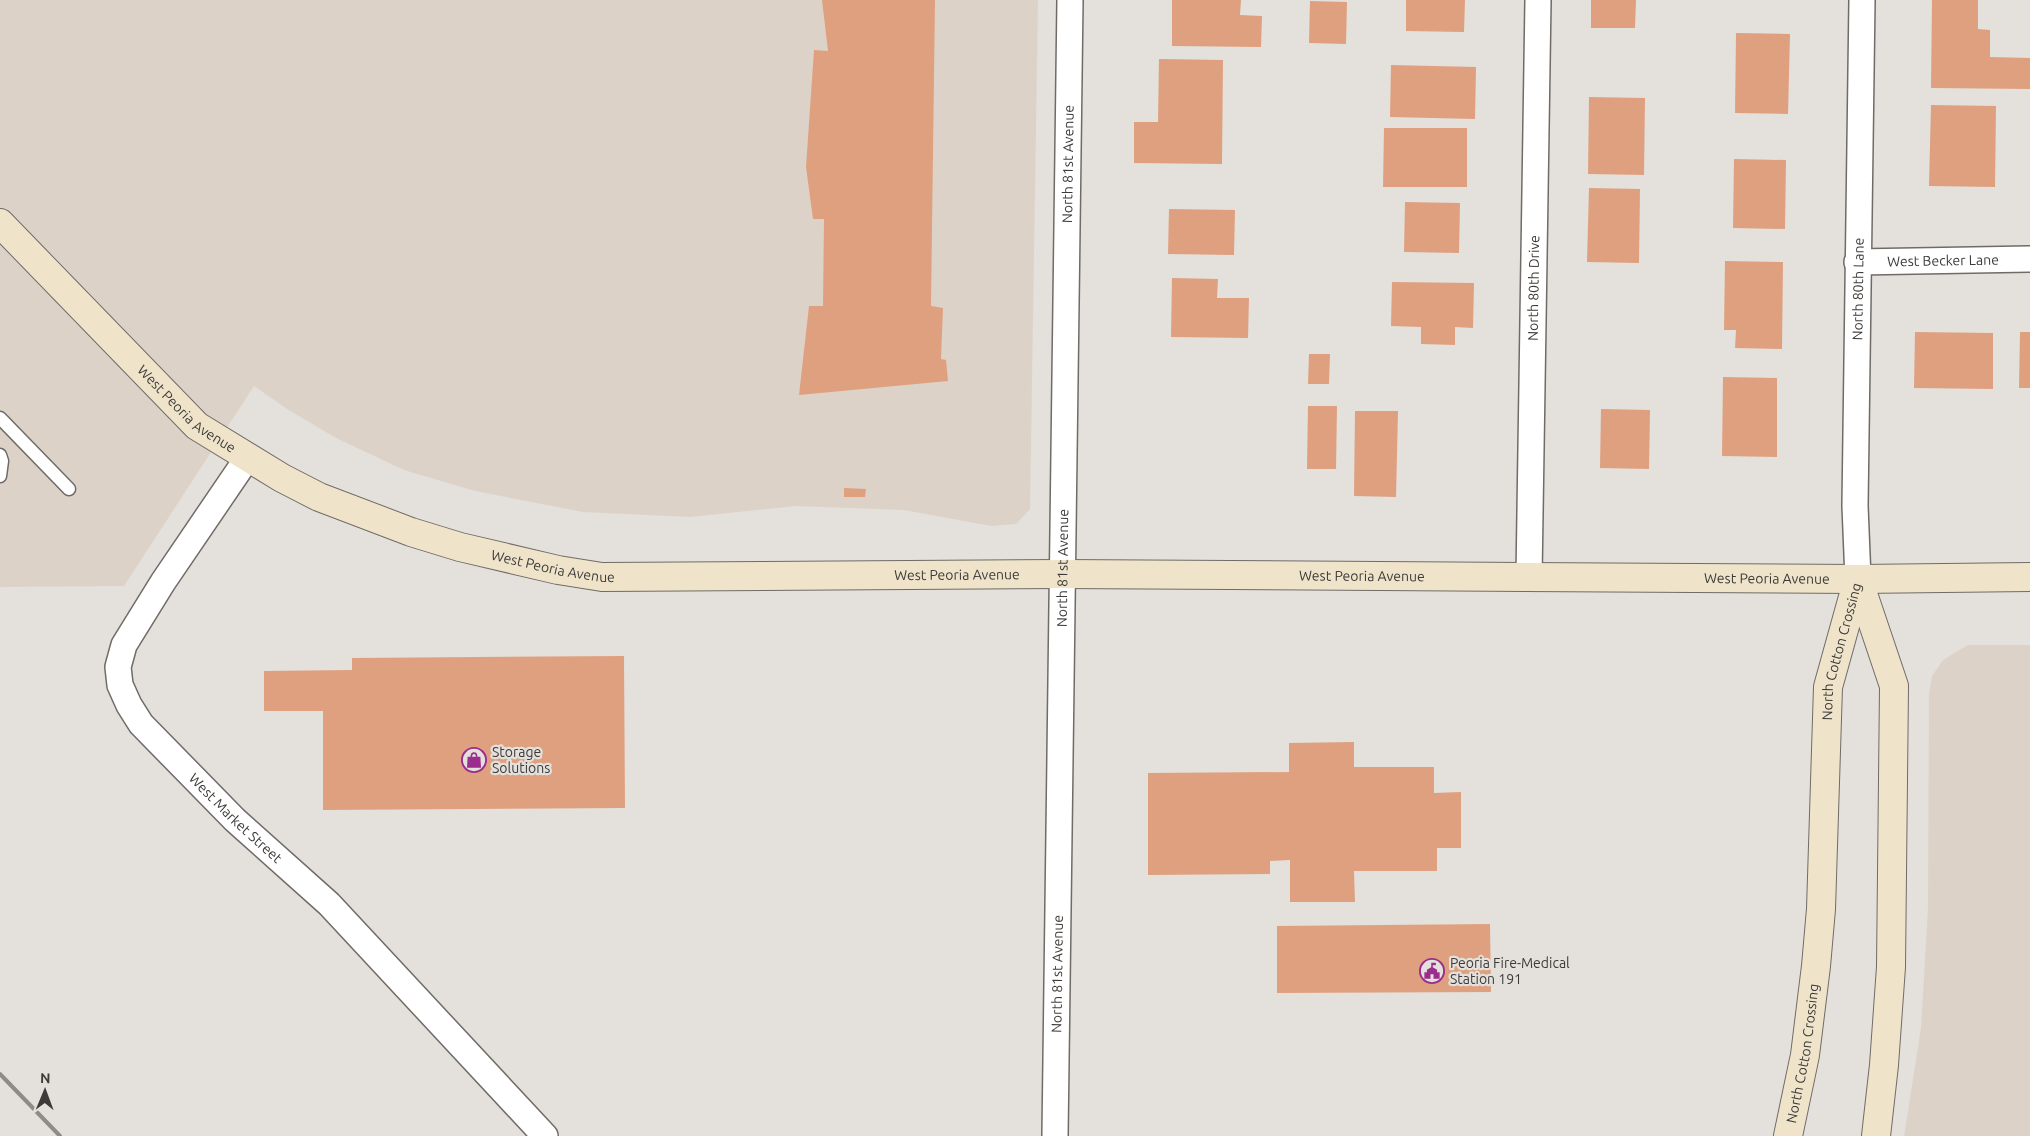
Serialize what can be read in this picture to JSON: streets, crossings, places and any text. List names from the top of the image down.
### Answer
{
  "streets": {
    "main road": ["West Peoria Avenue", "North Cotton Crossing"],
    "street": [
      "North 81st Avenue",
      "West Becker Lane",
      "North 80th Drive",
      "North 80th Lane",
      "West Market Street"
    ]
  },
  "crossings": [
    ["North 81st Avenue", "West Peoria Avenue"],
    ["West Becker Lane", "North 80th Lane"],
    ["North 80th Drive", "West Peoria Avenue"],
    ["North 80th Lane", "West Peoria Avenue"],
    ["North 80th Lane", "North Cotton Crossing"],
    ["West Peoria Avenue", "North Cotton Crossing"],
    ["West Peoria Avenue", "West Market Street"]
  ],
  "places": {
    "shop": ["Storage Solutions"],
    "public building": ["Peoria Fire-Medical Station 191"]
  },
  "north": "top"
}
